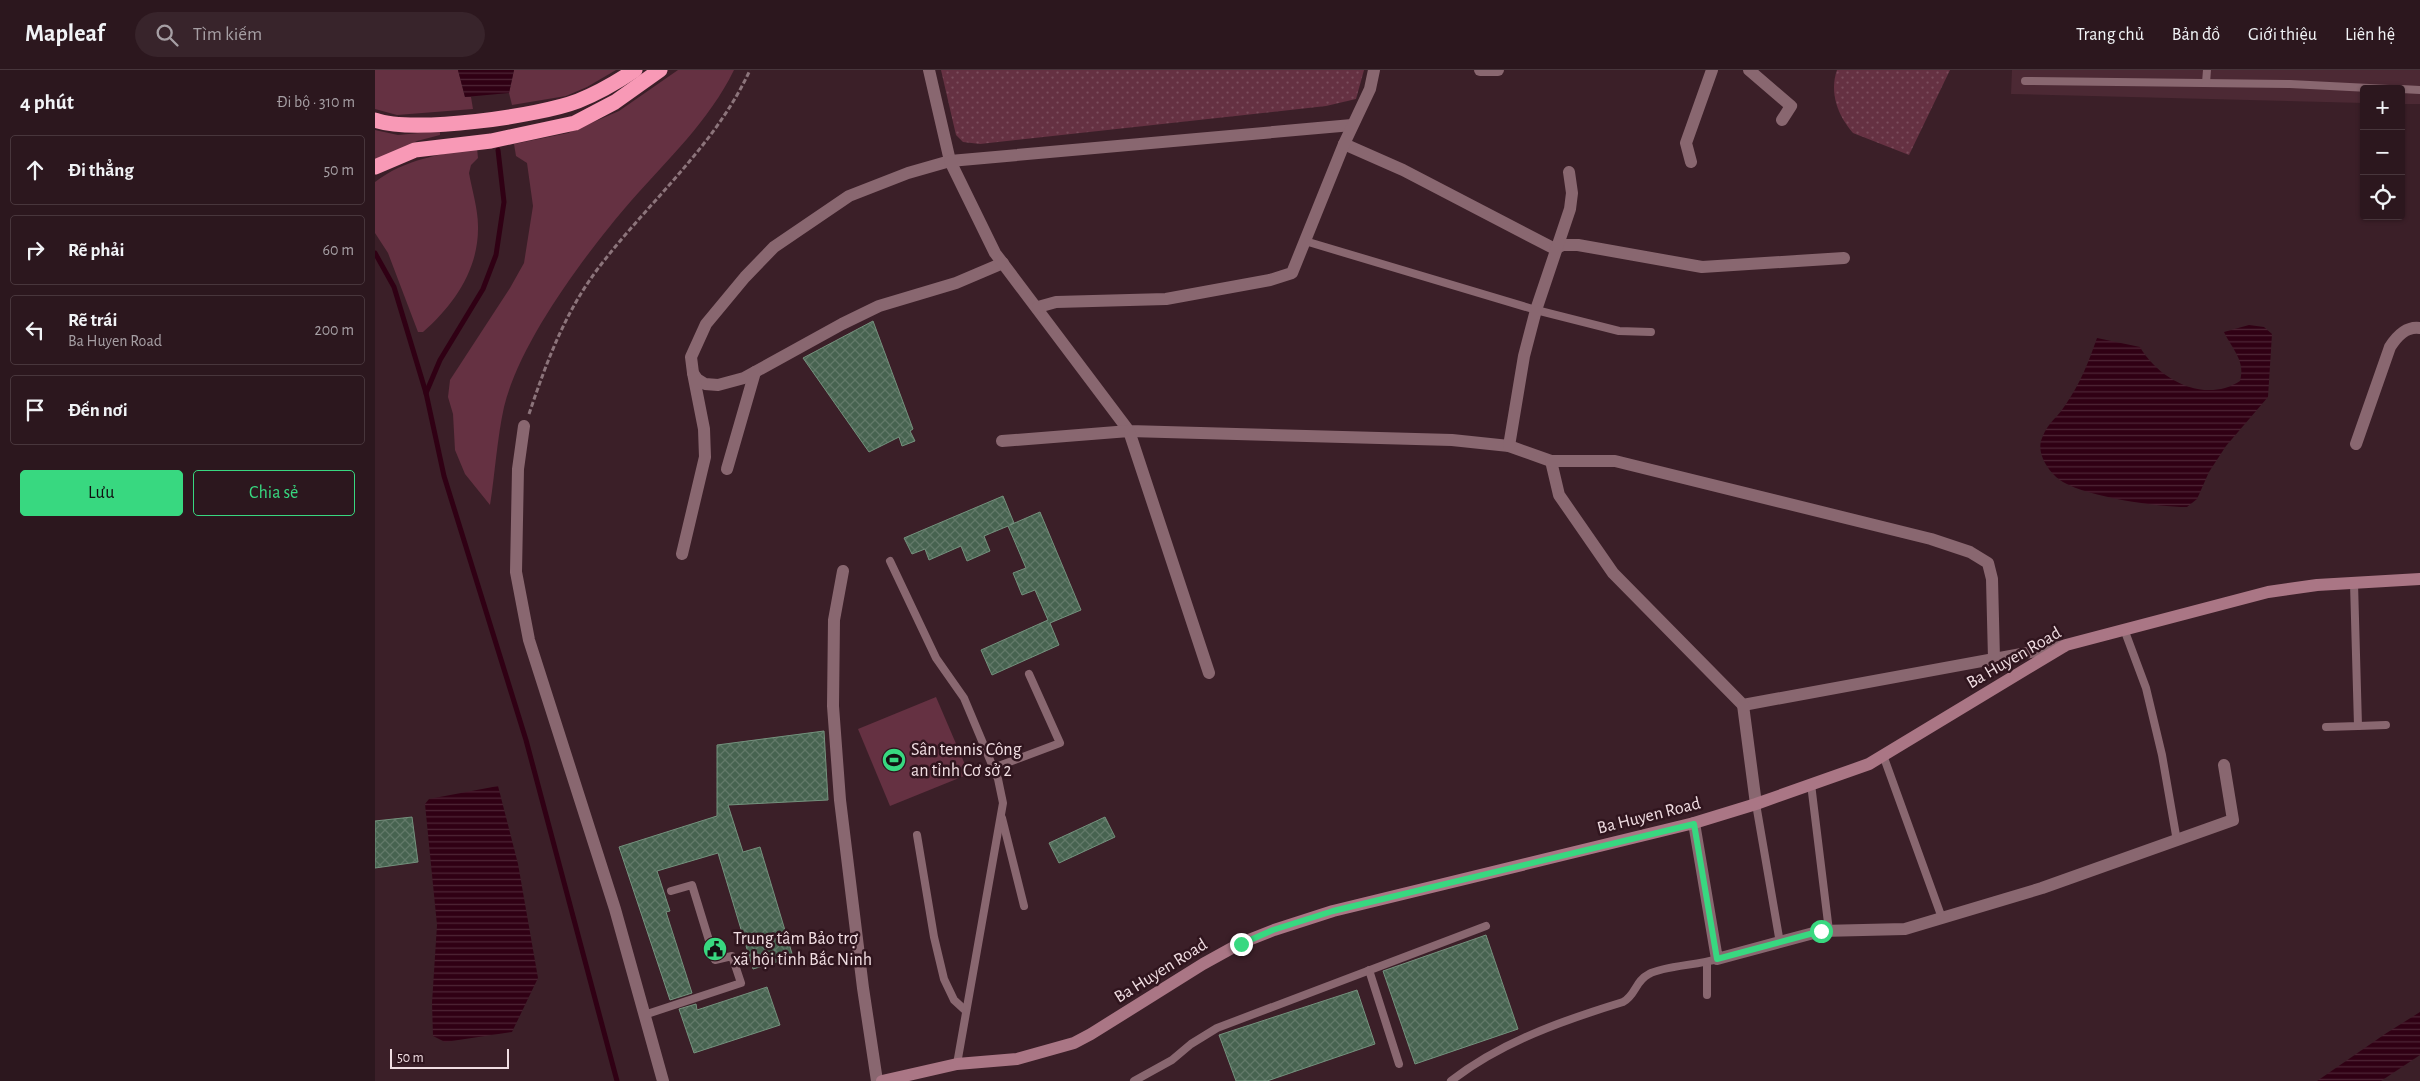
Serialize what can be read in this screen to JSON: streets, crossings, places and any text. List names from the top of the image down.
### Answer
{
  "streets": {
    "street": ["Ba Huyen Road"]
  },
  "places": {
    "sports": ["Sân tennis Công an tỉnh Cơ sở 2"],
    "public building": ["Trung tâm Bảo trợ xã hội tỉnh Bắc Ninh"]
  },
  "scale_bar": "50 m",
  "page": {
    "header": "Mapleaf",
    "search": "Tìm kiếm",
    "nav": [
      "Trang chủ",
      "Bản đồ",
      "Giới thiệu",
      "Liên hệ"
    ],
    "heading": ["4 phút", "Đi bộ · 310 m"],
    "map_buttons": ["+", "−"],
    "list": [
      ["Đi thẳng", "50 m"],
      ["Rẽ phải", "60 m"],
      ["Rẽ trái", "Ba Huyen Road", "200 m"],
      "Đến nơi"
    ],
    "buttons": ["Lưu", "Chia sẻ"],
    "scale": "50 m"
  }
}
